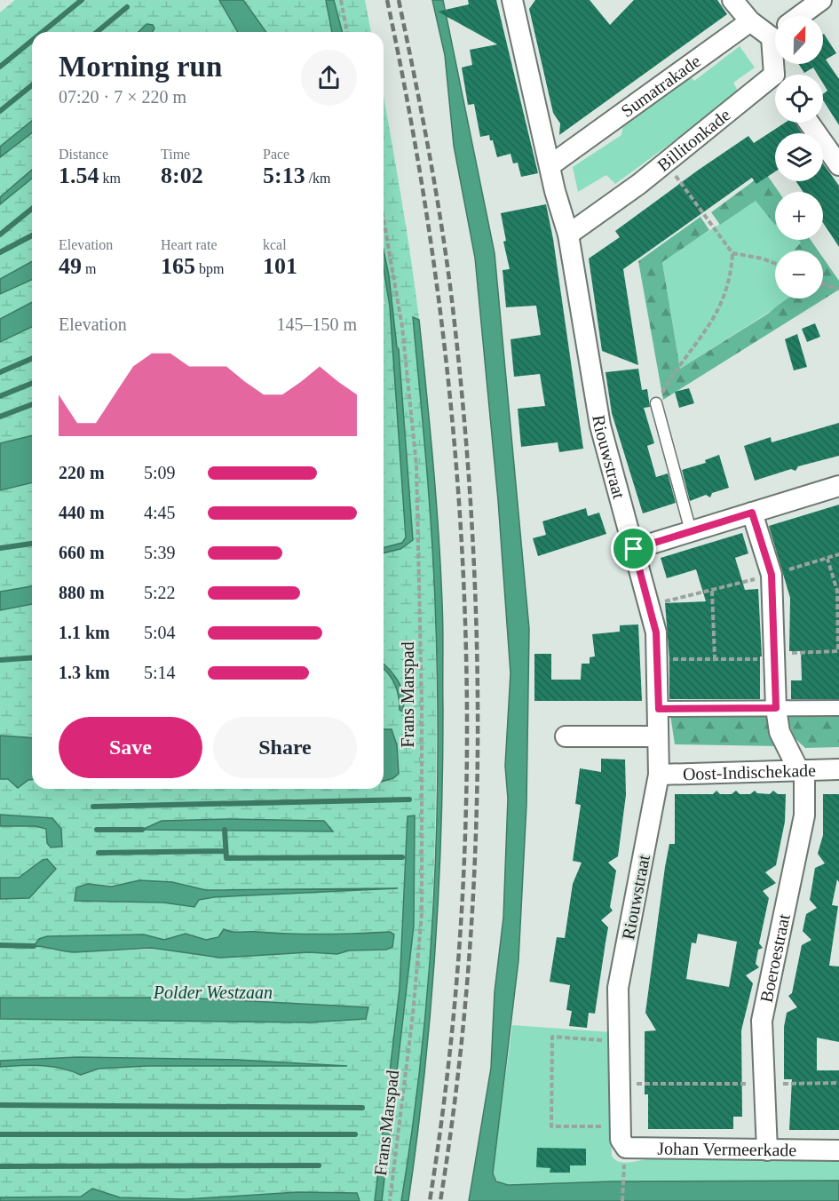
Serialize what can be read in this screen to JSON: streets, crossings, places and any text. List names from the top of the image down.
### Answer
{
  "streets": {
    "street": [
      "Sumatrakade",
      "Billitonkade",
      "Riouwstraat",
      "Oost-Indischekade",
      "Boeroestraat",
      "Johan Vermeerkade"
    ],
    "path": ["Frans Marspad"]
  },
  "crossings": [
    ["Sumatrakade", "Riouwstraat"],
    ["Billitonkade", "Riouwstraat"],
    ["Riouwstraat", "Oost-Indischekade"],
    ["Riouwstraat", "Johan Vermeerkade"],
    ["Oost-Indischekade", "Boeroestraat"],
    ["Boeroestraat", "Johan Vermeerkade"]
  ],
  "parks": ["Polder Westzaan"],
  "north": "top",
  "page": {
    "map_buttons": ["+", "−"],
    "heading": ["Morning run", "07:20 · 7 × 220 m"],
    "stats": [
      ["Distance", "1.54 km"],
      ["Time", "8:02"],
      ["Pace", "5:13 /km"],
      ["Elevation", "49 m"],
      ["Heart rate", "165 bpm"],
      ["kcal", "101"]
    ],
    "chart": ["Elevation", "145–150 m"],
    "list": [
      {
        "name": "220 m",
        "note": "5:09"
      },
      {
        "name": "440 m",
        "note": "4:45"
      },
      {
        "name": "660 m",
        "note": "5:39"
      },
      {
        "name": "880 m",
        "note": "5:22"
      },
      {
        "name": "1.1 km",
        "note": "5:04"
      },
      {
        "name": "1.3 km",
        "note": "5:14"
      }
    ],
    "buttons": ["Save", "Share"]
  }
}
